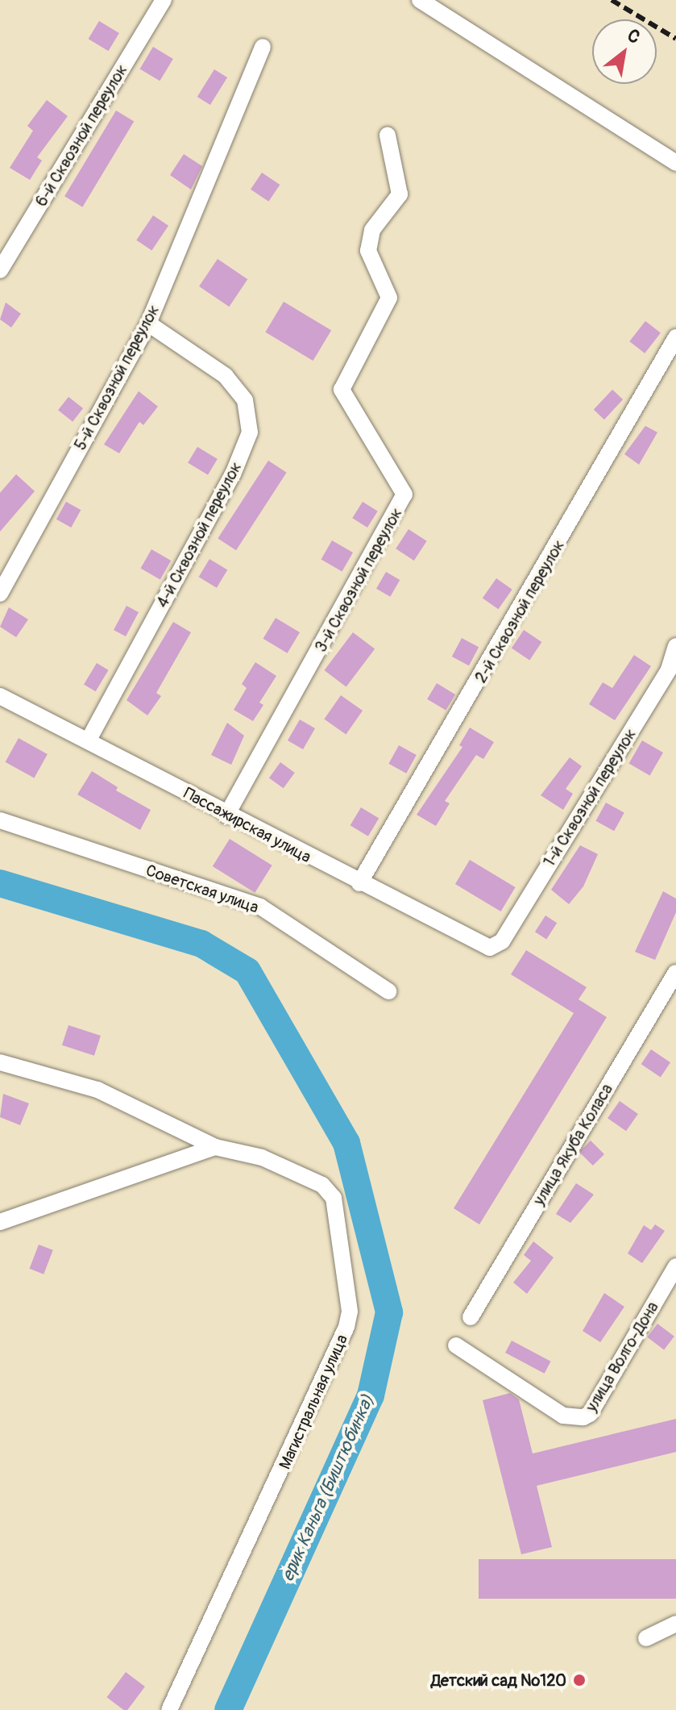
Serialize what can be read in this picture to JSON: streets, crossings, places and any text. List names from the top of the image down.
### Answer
{
  "streets": {
    "street": [
      "6-й Сквозной переулок",
      "5-й Сквозной переулок",
      "4-й Сквозной переулок",
      "3-й Сквозной переулок",
      "2-й Сквозной переулок",
      "1-й Сквозной переулок",
      "Пассажирская улица",
      "Советская улица",
      "улица Якуба Коласа",
      "улица Волго-Дона",
      "Магистральная улица"
    ]
  },
  "crossings": [
    ["5-й Сквозной переулок", "4-й Сквозной переулок"],
    ["4-й Сквозной переулок", "Пассажирская улица"],
    ["3-й Сквозной переулок", "Пассажирская улица"],
    ["2-й Сквозной переулок", "Пассажирская улица"],
    ["1-й Сквозной переулок", "Пассажирская улица"]
  ],
  "water": ["ерик Каньга (Биштюбинка)"],
  "places": ["Детский сад №120"],
  "north": "top right"
}
